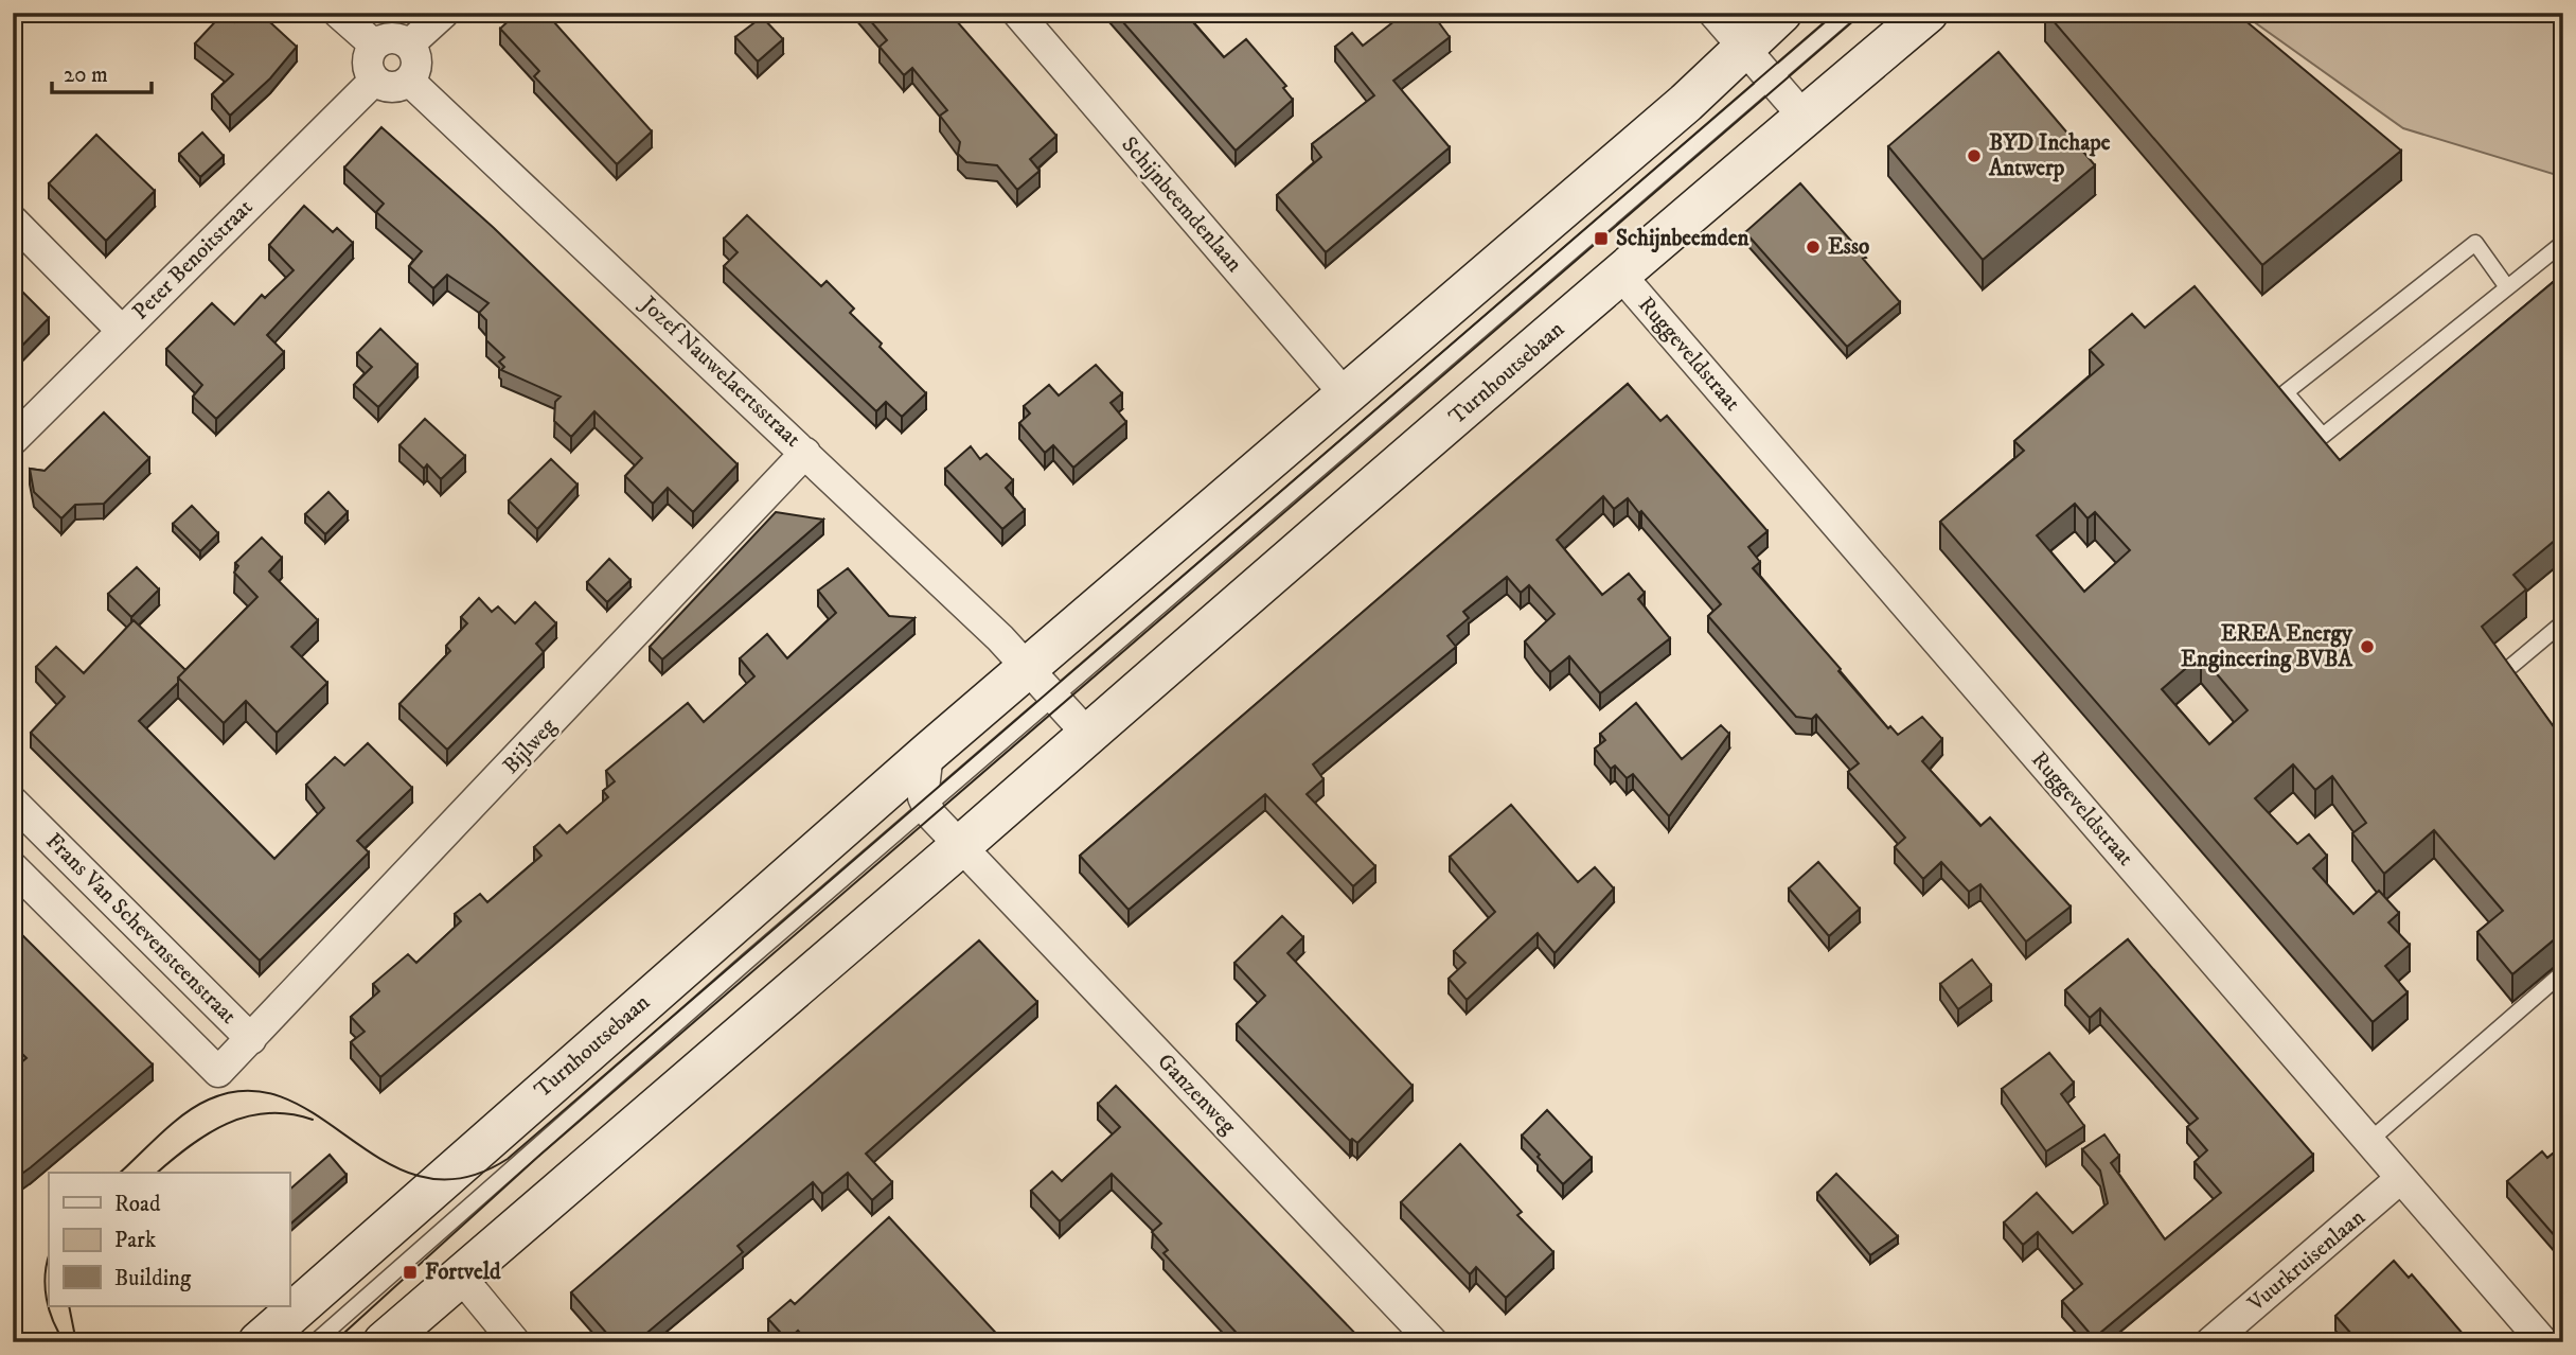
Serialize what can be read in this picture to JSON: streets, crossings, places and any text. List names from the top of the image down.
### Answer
{
  "streets": {
    "main road": ["Turnhoutsebaan"],
    "street": [
      "Schijnbeemdenlaan",
      "Peter Benoitstraat",
      "Ruggeveldstraat",
      "Jozef Nauwelaertsstraat",
      "Bijlweg",
      "Frans Van Schevensteenstraat",
      "Ganzenweg",
      "Vuurkruisenlaan"
    ]
  },
  "crossings": [
    ["Schijnbeemdenlaan", "Turnhoutsebaan"],
    ["Peter Benoitstraat", "Jozef Nauwelaertsstraat"],
    ["Ruggeveldstraat", "Turnhoutsebaan"],
    ["Ruggeveldstraat", "Vuurkruisenlaan"],
    ["Jozef Nauwelaertsstraat", "Turnhoutsebaan"],
    ["Jozef Nauwelaertsstraat", "Bijlweg"],
    ["Turnhoutsebaan", "Ganzenweg"],
    ["Bijlweg", "Frans Van Schevensteenstraat"]
  ],
  "places": {
    "other": ["BYD Inchape Antwerp", "Esso", "EREA Energy Engineering BVBA"],
    "transit": ["Schijnbeemden", "Fortveld"]
  },
  "legend": ["Road", "Park", "Building"],
  "scale_bar": "20 m"
}
